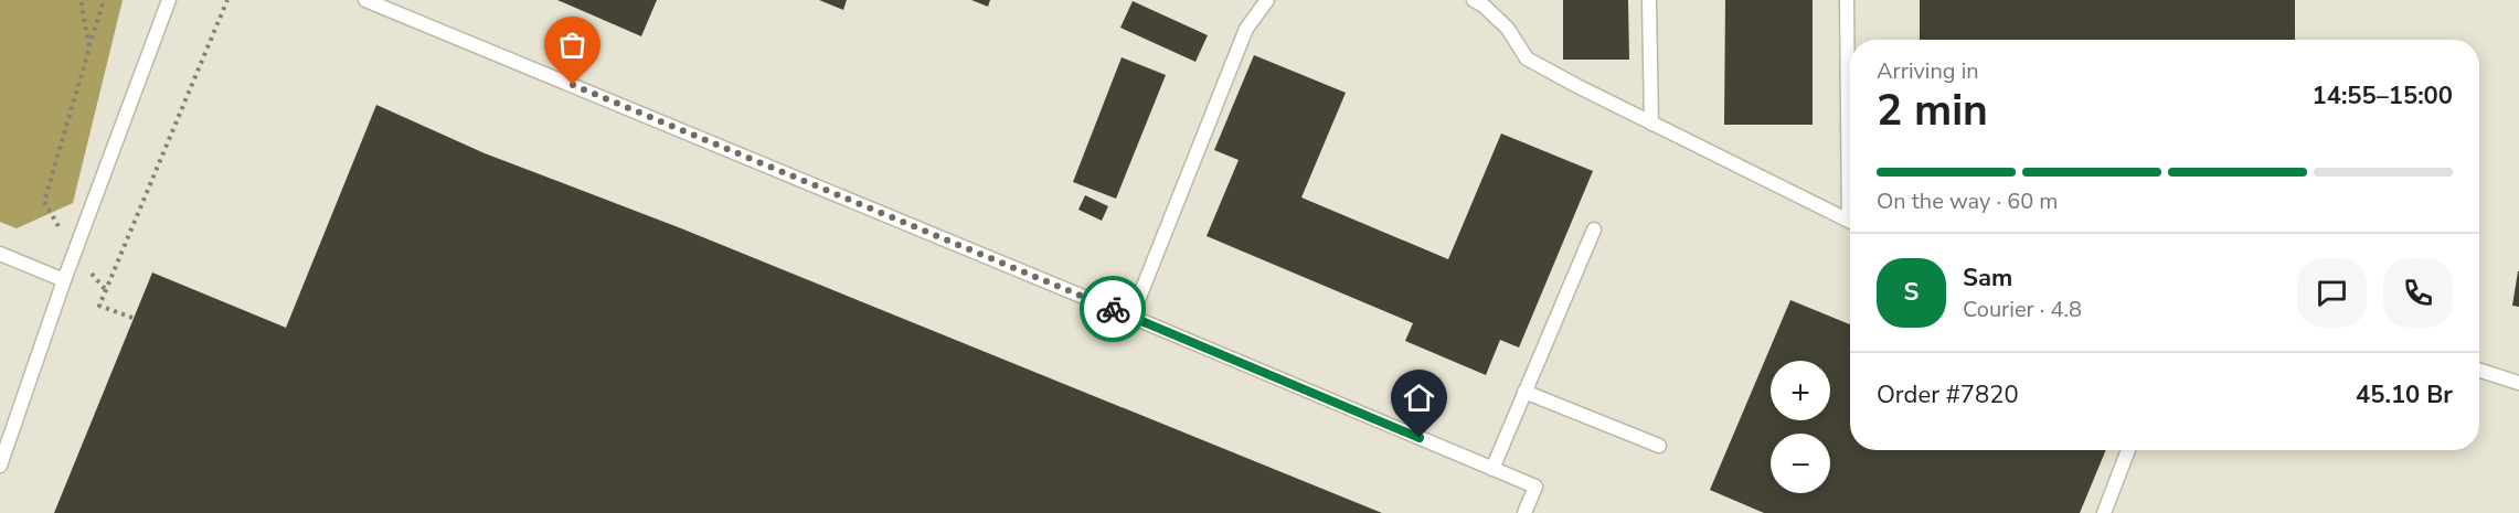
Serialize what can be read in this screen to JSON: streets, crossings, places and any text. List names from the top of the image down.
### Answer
{
  "page": {
    "heading": ["2 min", "Arriving in", "14:55–15:00"],
    "panel": [
      "Sam",
      "Courier · 4.8",
      "Order #7820",
      "45.10 Br"
    ],
    "bar": "On the way · 60 m",
    "round": "S",
    "map_buttons": ["+", "−"]
  }
}
